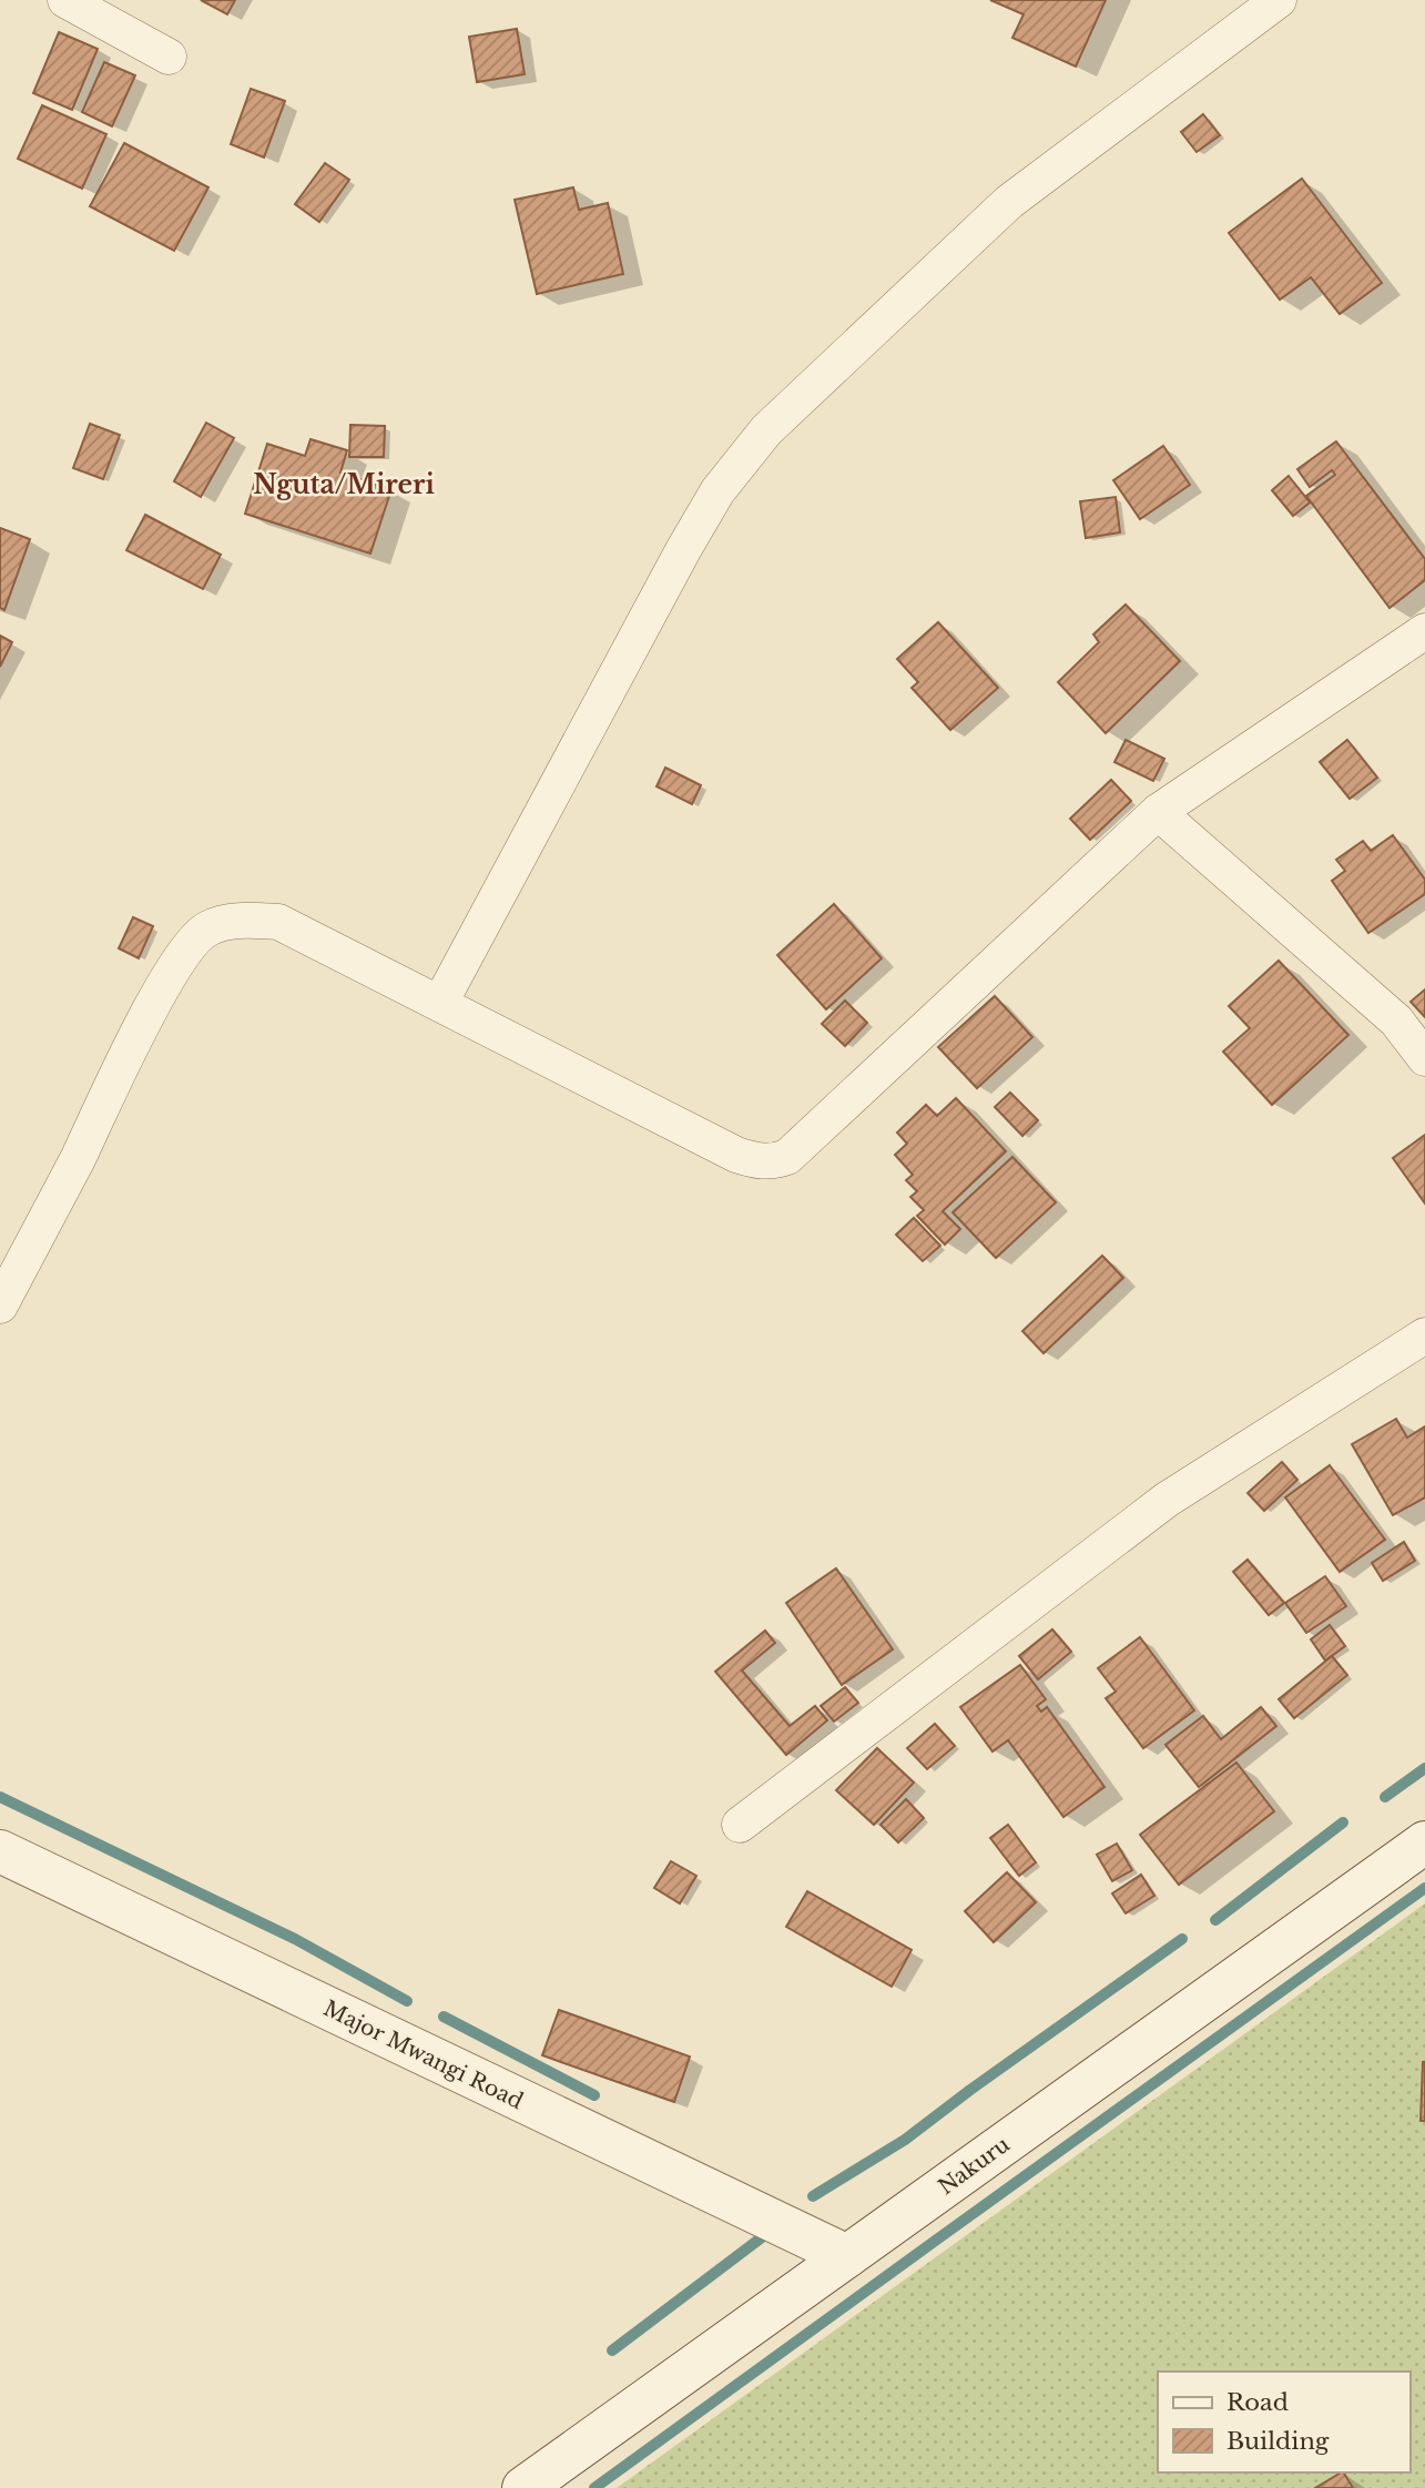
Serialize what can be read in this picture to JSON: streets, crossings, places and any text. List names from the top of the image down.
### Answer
{
  "streets": {
    "main road": ["Major Mwangi Road", "Nakuru"]
  },
  "crossings": [
    ["Major Mwangi Road", "Nakuru"]
  ],
  "districts": ["Nguta/Mireri"],
  "legend": ["Road", "Building"]
}
